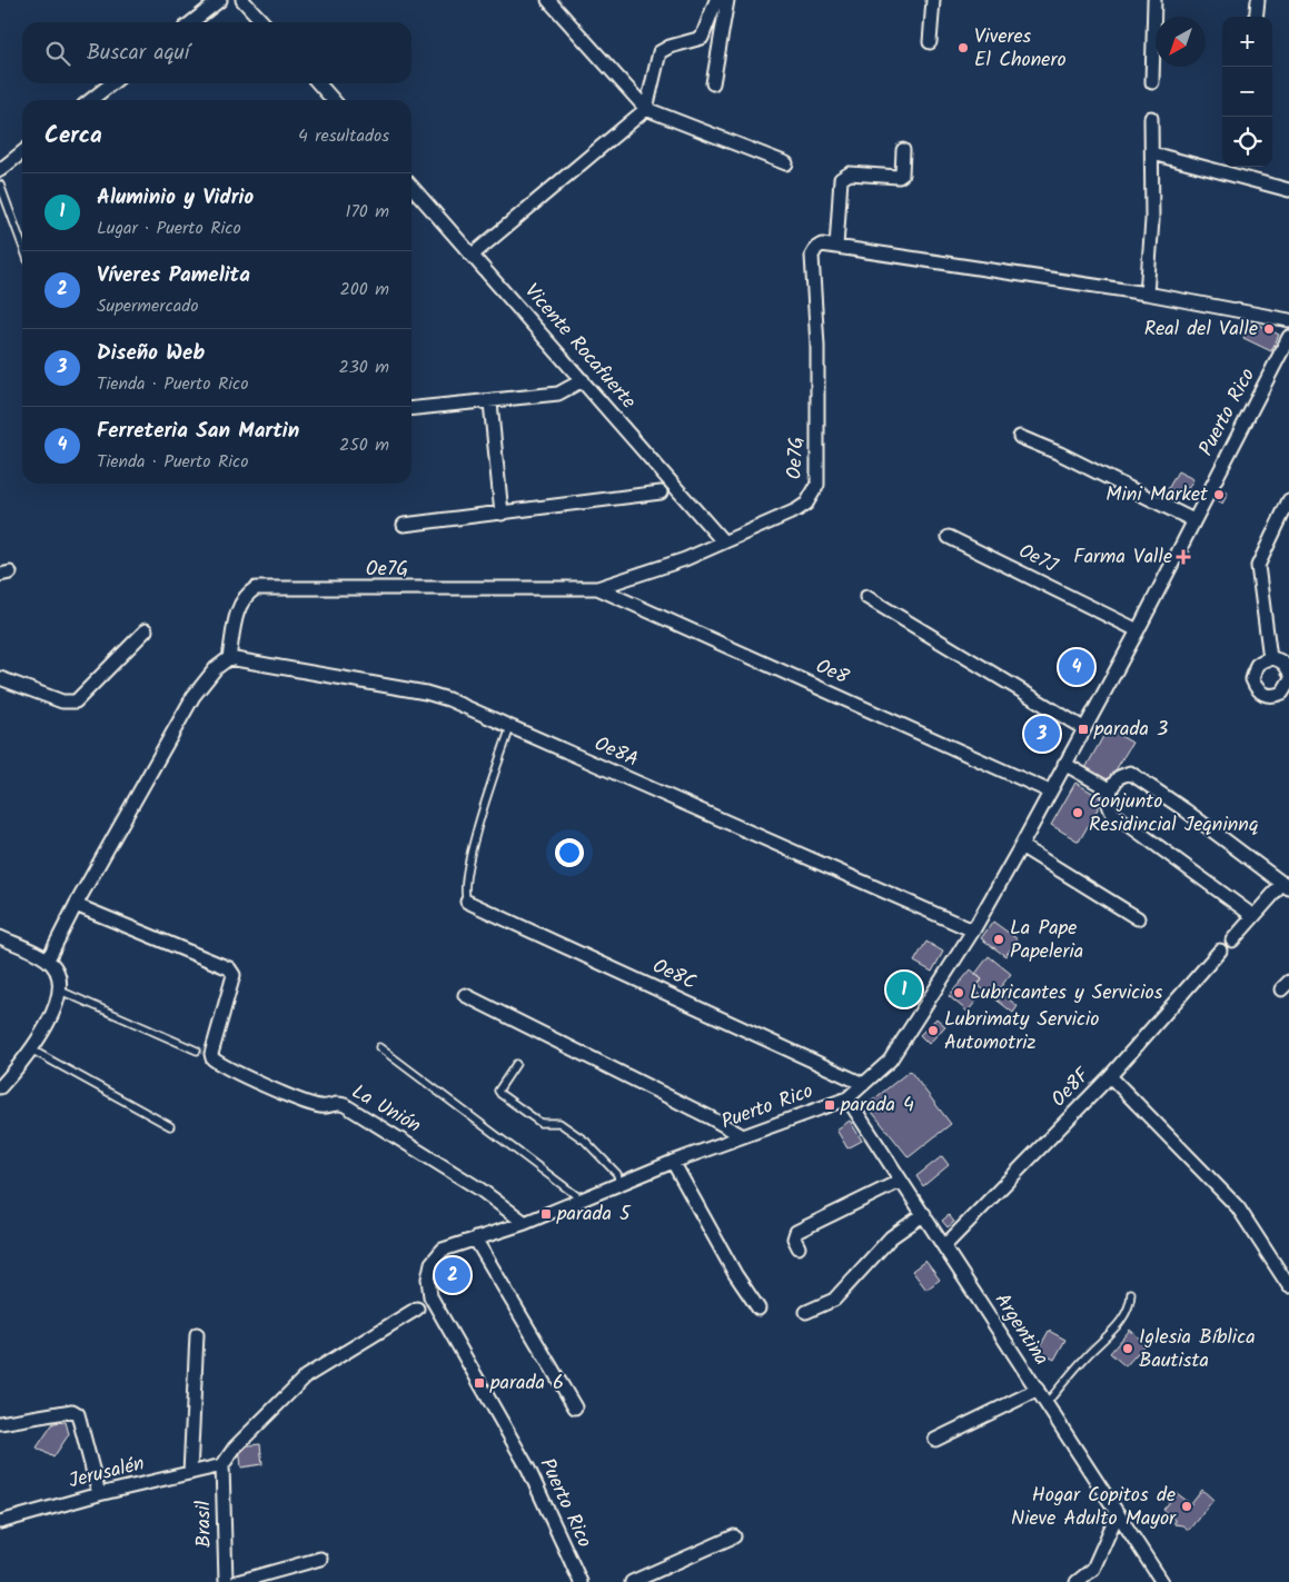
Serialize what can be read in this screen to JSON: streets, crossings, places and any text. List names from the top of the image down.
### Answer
{
  "streets": {
    "street": [
      "Vicente Rocafuerte",
      "Puerto Rico",
      "Oe7G",
      "Oe7J",
      "Oe8",
      "Oe8A",
      "Oe8C",
      "Oe8F",
      "La Unión",
      "Argentina",
      "Jerusalén",
      "Brasil"
    ]
  },
  "crossings": [
    ["Vicente Rocafuerte", "Oe7G"],
    ["Puerto Rico", "Oe7J"],
    ["Puerto Rico", "Oe8"],
    ["Puerto Rico", "Oe8A"],
    ["Puerto Rico", "Oe8C"],
    ["Puerto Rico", "La Unión"],
    ["Puerto Rico", "Argentina"],
    ["Oe7G", "Oe8"],
    ["Oe7G", "Oe8A"],
    ["Oe8F", "Argentina"],
    ["Jerusalén", "Brasil"]
  ],
  "places": {
    "other": [
      "Viveres El Chonero",
      "Real del Valle",
      "Mini Market",
      "Conjunto Residincial Jeqninnq",
      "La Pape Papeleria",
      "Lubricantes y Servicios",
      "Lubrimaty Servicio Automotriz",
      "Iglesia Bíblica Bautista",
      "Hogar Copitos de Nieve Adulto Mayor"
    ],
    "health": ["Farma Valle"],
    "transit": [
      "parada 3",
      "parada 4",
      "parada 5",
      "parada 6"
    ]
  },
  "north": "bottom left",
  "page": {
    "map_buttons": ["+", "−"],
    "search": "Buscar aquí",
    "heading": ["Cerca", "4 resultados"],
    "list": [
      {
        "mark": "1",
        "name": "Aluminio y Vidrio",
        "note": "Lugar · Puerto Rico",
        "value": "170 m"
      },
      {
        "mark": "2",
        "name": "Víveres Pamelita",
        "note": "Supermercado",
        "value": "200 m"
      },
      {
        "mark": "3",
        "name": "Diseño Web",
        "note": "Tienda · Puerto Rico",
        "value": "230 m"
      },
      {
        "mark": "4",
        "name": "Ferreteria San Martin",
        "note": "Tienda · Puerto Rico",
        "value": "250 m"
      }
    ],
    "pins": [
      "4",
      "3",
      "1",
      "2"
    ]
  }
}
